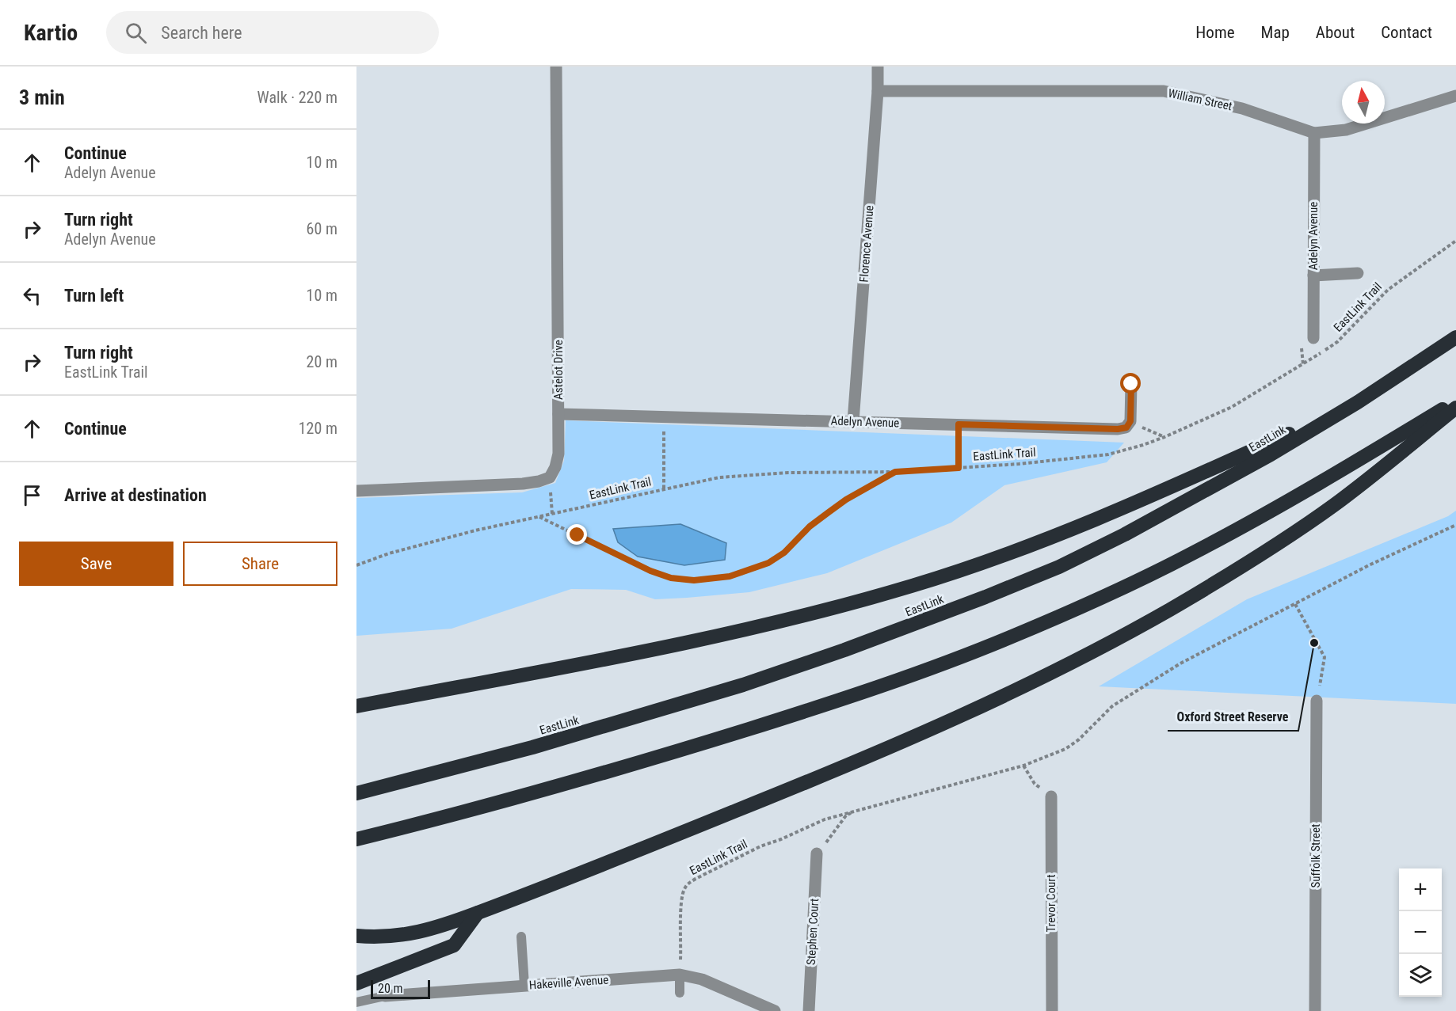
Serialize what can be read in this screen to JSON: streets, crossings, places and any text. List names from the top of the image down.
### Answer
{
  "streets": {
    "highway": ["EastLink"],
    "street": [
      "William Street",
      "Adelyn Avenue",
      "Florence Avenue",
      "Astelot Drive",
      "Suffolk Street",
      "Trevor Court",
      "Stephen Court",
      "Hakeville Avenue"
    ],
    "path": ["EastLink Trail"]
  },
  "crossings": [
    ["William Street", "Adelyn Avenue"],
    ["William Street", "Florence Avenue"],
    ["Adelyn Avenue", "Florence Avenue"],
    ["Adelyn Avenue", "Astelot Drive"],
    ["EastLink Trail", "Hakeville Avenue"]
  ],
  "places": ["Oxford Street Reserve"],
  "scale_bar": "20 m",
  "north": "top",
  "page": {
    "header": "Kartio",
    "search": "Search here",
    "nav": [
      "Home",
      "Map",
      "About",
      "Contact"
    ],
    "heading": ["3 min", "Walk · 220 m"],
    "list": [
      ["Continue", "Adelyn Avenue", "10 m"],
      ["Turn right", "Adelyn Avenue", "60 m"],
      ["Turn left", "10 m"],
      ["Turn right", "EastLink Trail", "20 m"],
      ["Continue", "120 m"],
      "Arrive at destination"
    ],
    "buttons": ["Save", "Share"],
    "map_buttons": ["+", "−"],
    "scale": "20 m"
  }
}
